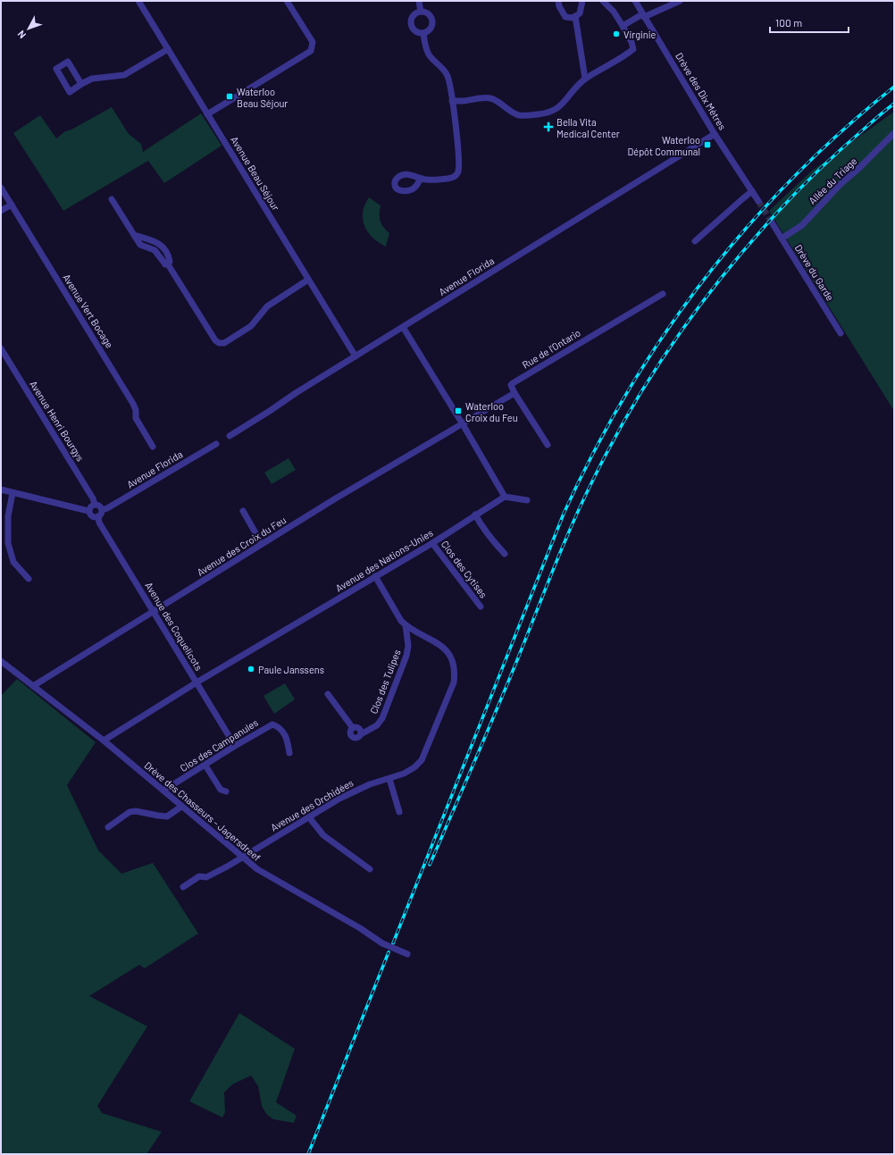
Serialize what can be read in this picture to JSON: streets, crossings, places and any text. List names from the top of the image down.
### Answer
{
  "streets": {
    "street": [
      "Drève des Dix Mètres",
      "Avenue Beau Séjour",
      "Allée du Triage",
      "Drève du Garde",
      "Avenue Florida",
      "Avenue Vert Bocage",
      "Rue de l'Ontario",
      "Avenue Henri Bourgys",
      "Avenue des Croix du Feu",
      "Avenue des Nations-Unies",
      "Clos des Cytises",
      "Avenue des Coquelicots",
      "Clos des Tulipes",
      "Clos des Campanules",
      "Avenue des Orchidées",
      "Drève des Chasseurs - Jagersdreef"
    ]
  },
  "crossings": [
    ["Drève des Dix Mètres", "Avenue Florida"],
    ["Avenue Beau Séjour", "Avenue Florida"],
    ["Allée du Triage", "Drève du Garde"],
    ["Avenue Florida", "Avenue Henri Bourgys"],
    ["Avenue Florida", "Avenue des Coquelicots"],
    ["Avenue Henri Bourgys", "Avenue des Coquelicots"],
    ["Avenue des Croix du Feu", "Avenue des Coquelicots"],
    ["Avenue des Croix du Feu", "Drève des Chasseurs - Jagersdreef"],
    ["Avenue des Nations-Unies", "Clos des Cytises"],
    ["Avenue des Nations-Unies", "Avenue des Coquelicots"],
    ["Avenue des Nations-Unies", "Avenue des Orchidées"],
    ["Avenue des Nations-Unies", "Drève des Chasseurs - Jagersdreef"],
    ["Avenue des Coquelicots", "Clos des Campanules"],
    ["Clos des Tulipes", "Avenue des Orchidées"],
    ["Clos des Campanules", "Drève des Chasseurs - Jagersdreef"],
    ["Avenue des Orchidées", "Drève des Chasseurs - Jagersdreef"]
  ],
  "places": {
    "other": ["Virginie", "Paule Janssens"],
    "transit": ["Waterloo Beau Séjour", "Waterloo Dépôt Communal", "Waterloo Croix du Feu"],
    "health": ["Bella Vita Medical Center"]
  },
  "scale_bar": "100 m",
  "north": "bottom left"
}
